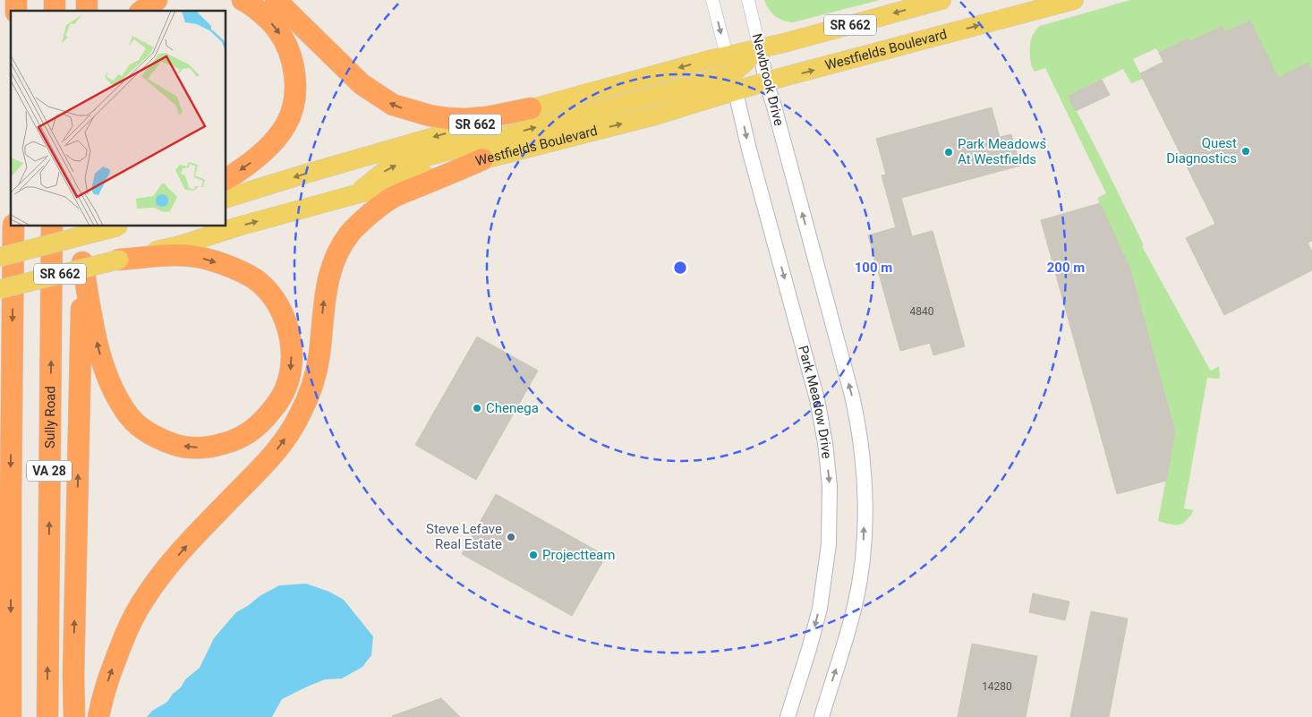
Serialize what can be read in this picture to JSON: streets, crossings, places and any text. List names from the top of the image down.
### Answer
{
  "streets": {
    "highway": ["Sully Road", "VA 28"],
    "main road": ["SR 662", "Westfields Boulevard"],
    "street": ["Newbrook Drive", "Park Meadow Drive"]
  },
  "crossings": [
    ["SR 662", "Newbrook Drive"],
    ["Westfields Boulevard", "Newbrook Drive"],
    ["Westfields Boulevard", "Park Meadow Drive"]
  ],
  "one_way": ["Newbrook Drive", "Park Meadow Drive"],
  "places": [
    "Quest Diagnostics",
    "Park Meadows At Westfields",
    "Chenega",
    "Steve Lefave Real Estate",
    "Projectteam"
  ],
  "house_numbers": ["4840", "14280"],
  "rings": ["100 m", "200 m"]
}
